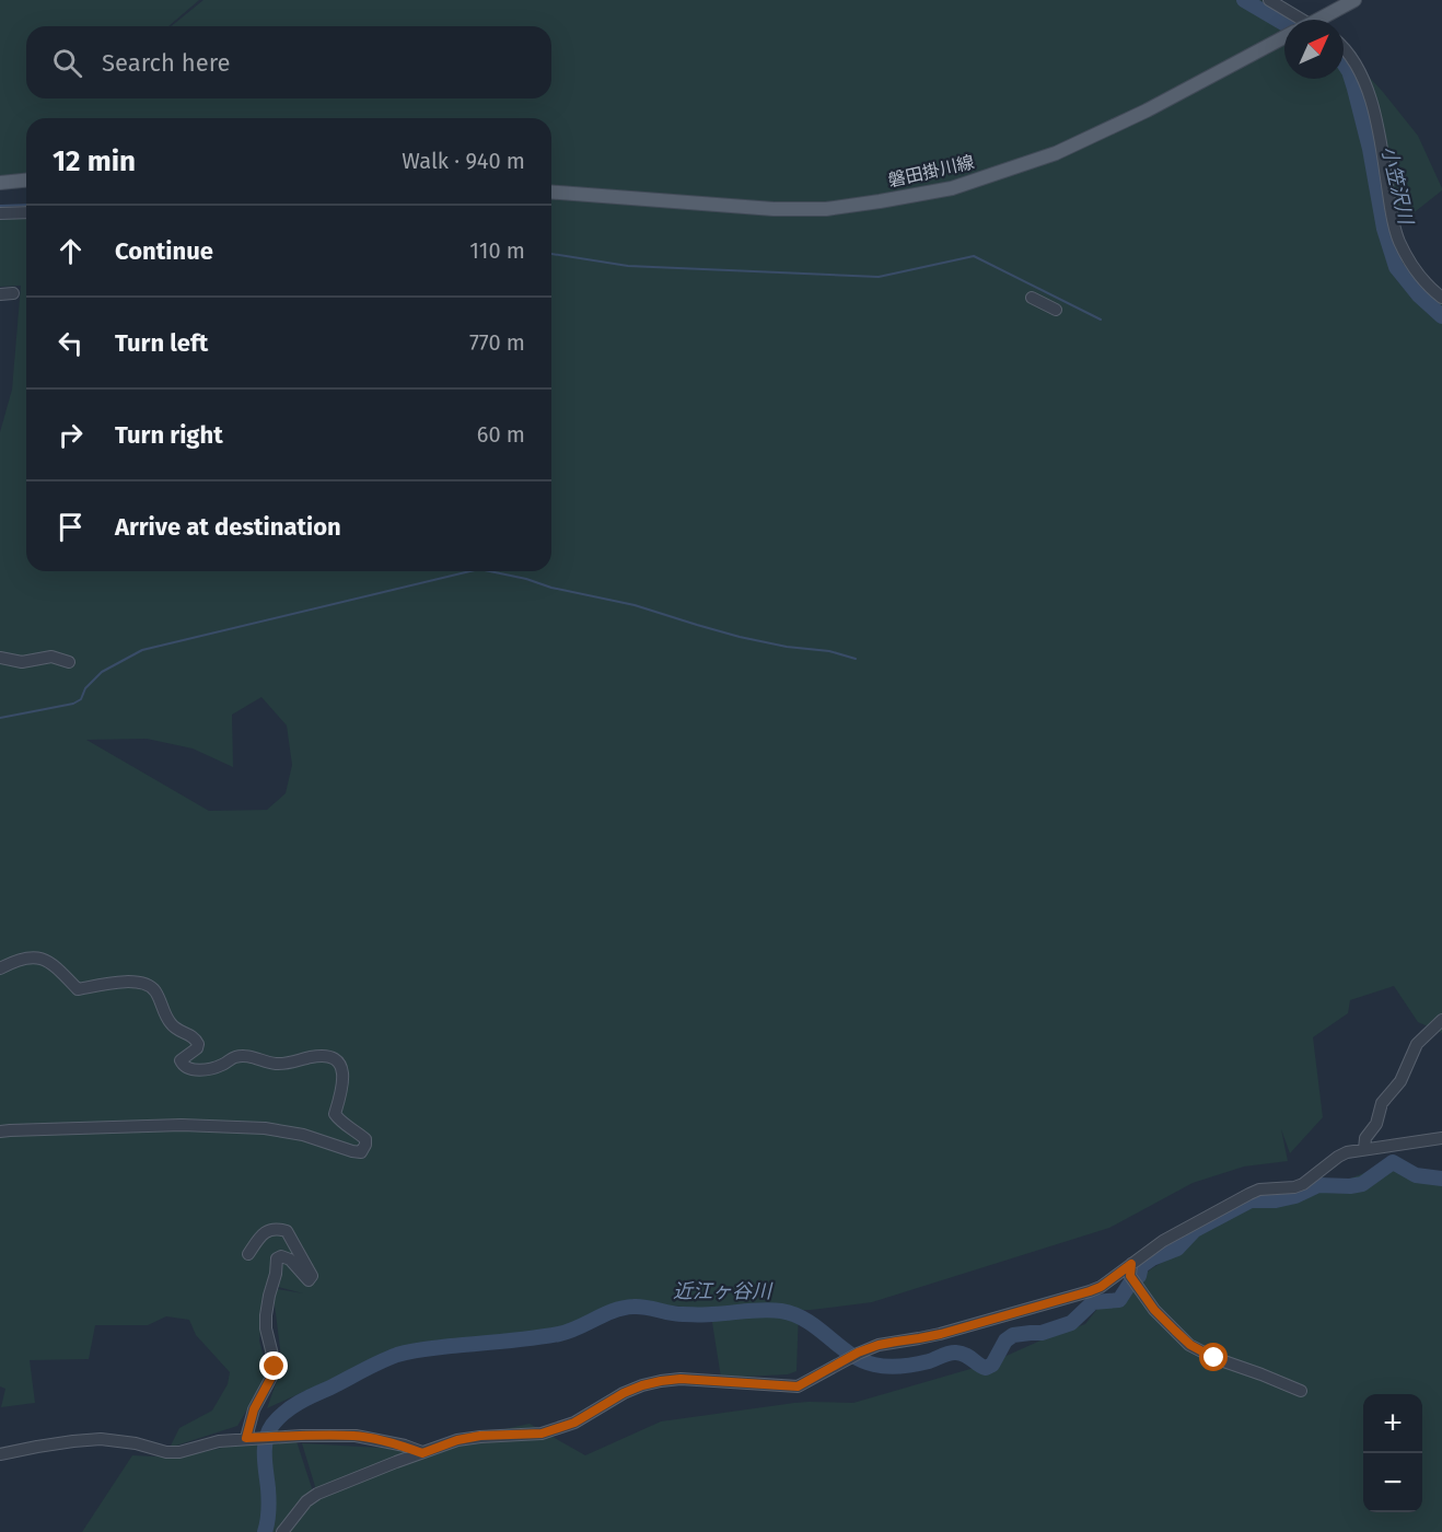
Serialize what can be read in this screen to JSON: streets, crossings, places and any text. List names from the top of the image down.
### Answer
{
  "streets": {
    "main road": ["磐田掛川線"]
  },
  "water": ["小笠沢川", "近江ヶ谷川"],
  "north": "top right",
  "page": {
    "search": "Search here",
    "heading": ["12 min", "Walk · 940 m"],
    "list": [
      ["Continue", "110 m"],
      ["Turn left", "770 m"],
      ["Turn right", "60 m"],
      "Arrive at destination"
    ],
    "map_buttons": ["+", "−"]
  }
}
